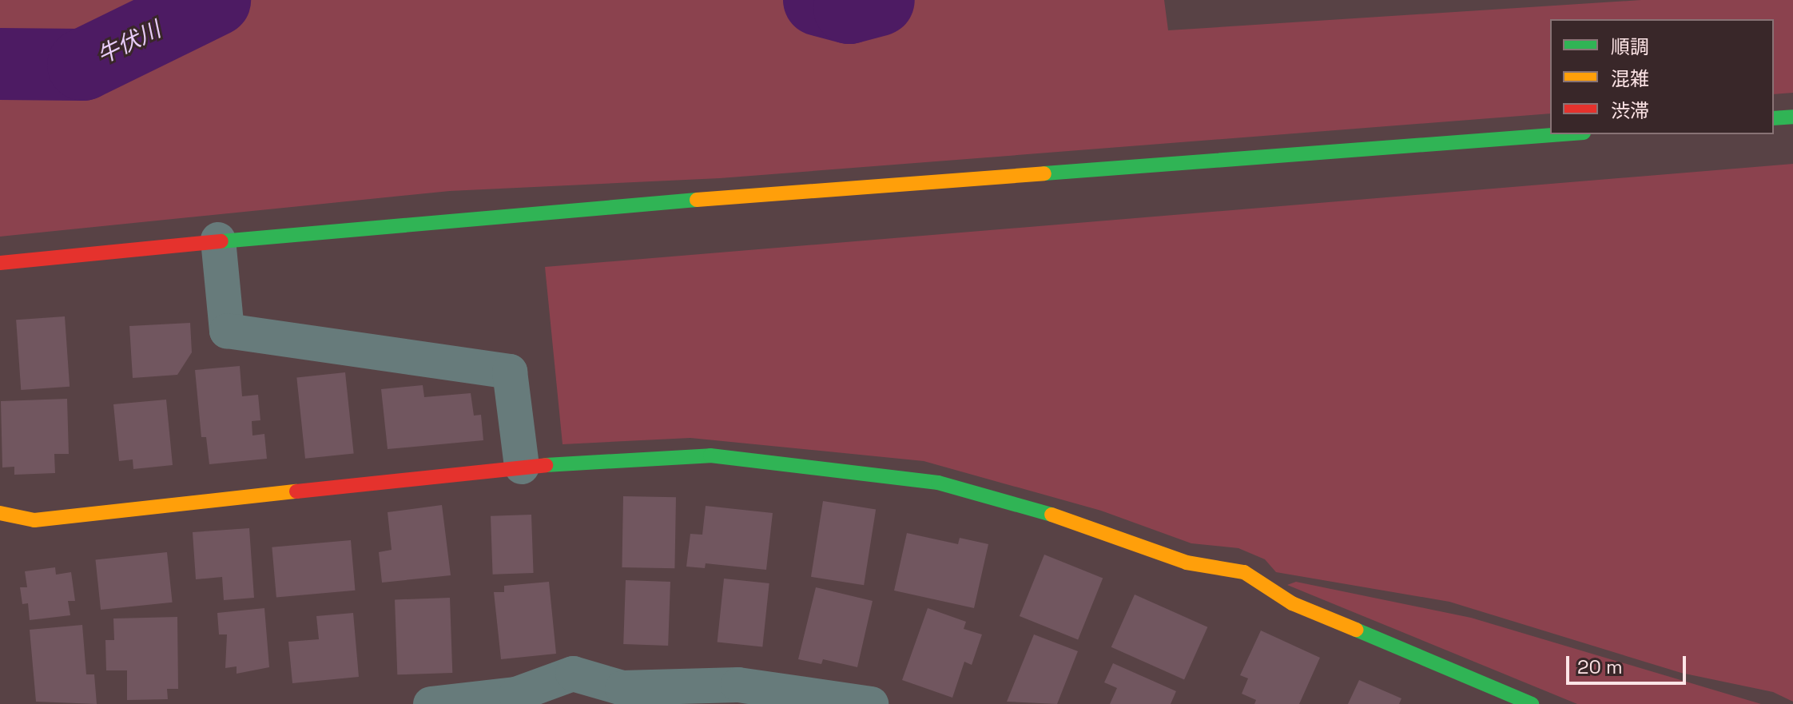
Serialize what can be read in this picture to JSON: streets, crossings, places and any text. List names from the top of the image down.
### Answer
{
  "water": ["牛伏川"],
  "legend": ["順調", "混雑", "渋滞"],
  "scale_bar": "20 m"
}
